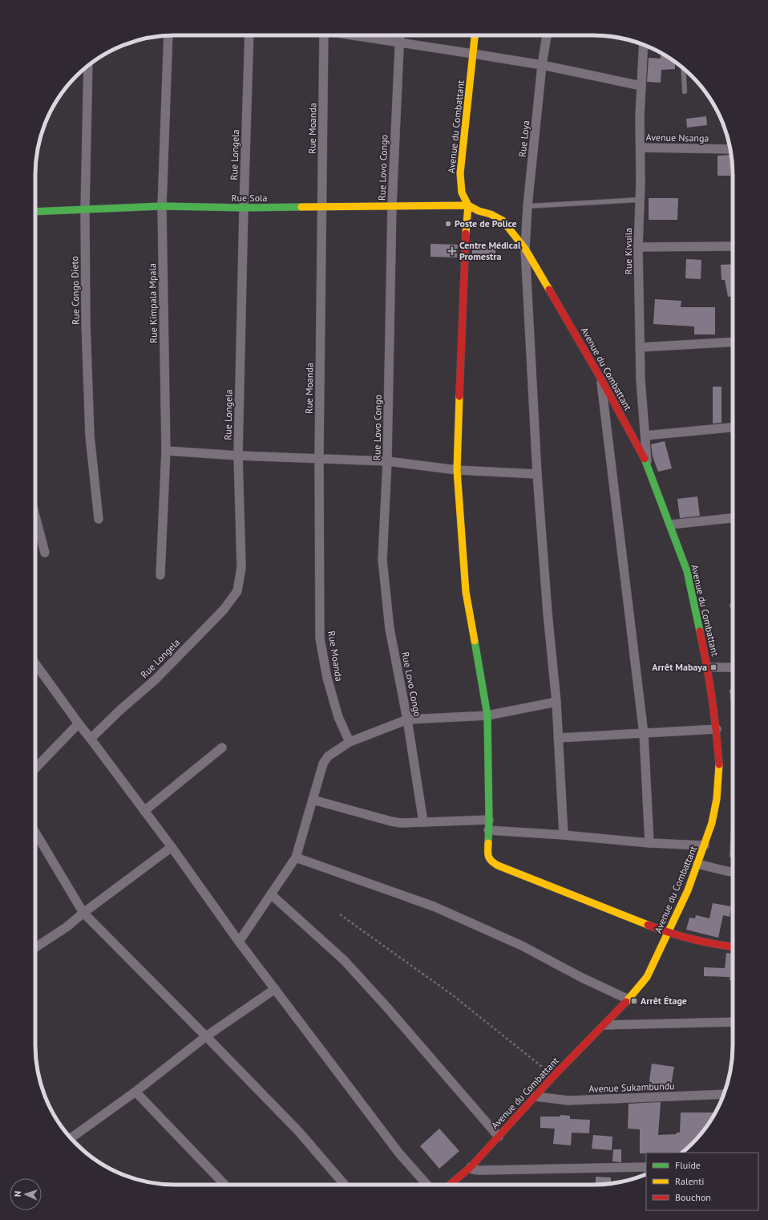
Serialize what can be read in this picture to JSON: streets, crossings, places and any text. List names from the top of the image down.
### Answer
{
  "streets": {
    "street": [
      "Avenue du Combattant",
      "Rue Moanda",
      "Avenue Nsanga",
      "Rue Loya",
      "Rue Longela",
      "Rue Lovo Congo",
      "Rue Sola",
      "Rue Kivuila",
      "Rue Congo Dieto",
      "Rue Kimpala Mpala",
      "Avenue Sukambundu"
    ]
  },
  "crossings": [
    ["Avenue du Combattant", "Rue Loya"],
    ["Avenue du Combattant", "Rue Sola"],
    ["Avenue du Combattant", "Rue Kivuila"],
    ["Avenue du Combattant", "Avenue Sukambundu"],
    ["Rue Moanda", "Rue Sola"],
    ["Avenue Nsanga", "Rue Kivuila"],
    ["Rue Longela", "Rue Sola"],
    ["Rue Lovo Congo", "Rue Sola"],
    ["Rue Sola", "Rue Congo Dieto"],
    ["Rue Sola", "Rue Kimpala Mpala"]
  ],
  "places": {
    "other": ["Poste de Police"],
    "health": ["Centre Médical Promestra"],
    "transit": ["Arrêt Mabaya", "Arrêt Étage"]
  },
  "legend": ["Fluide", "Ralenti", "Bouchon"],
  "north": "left"
}
